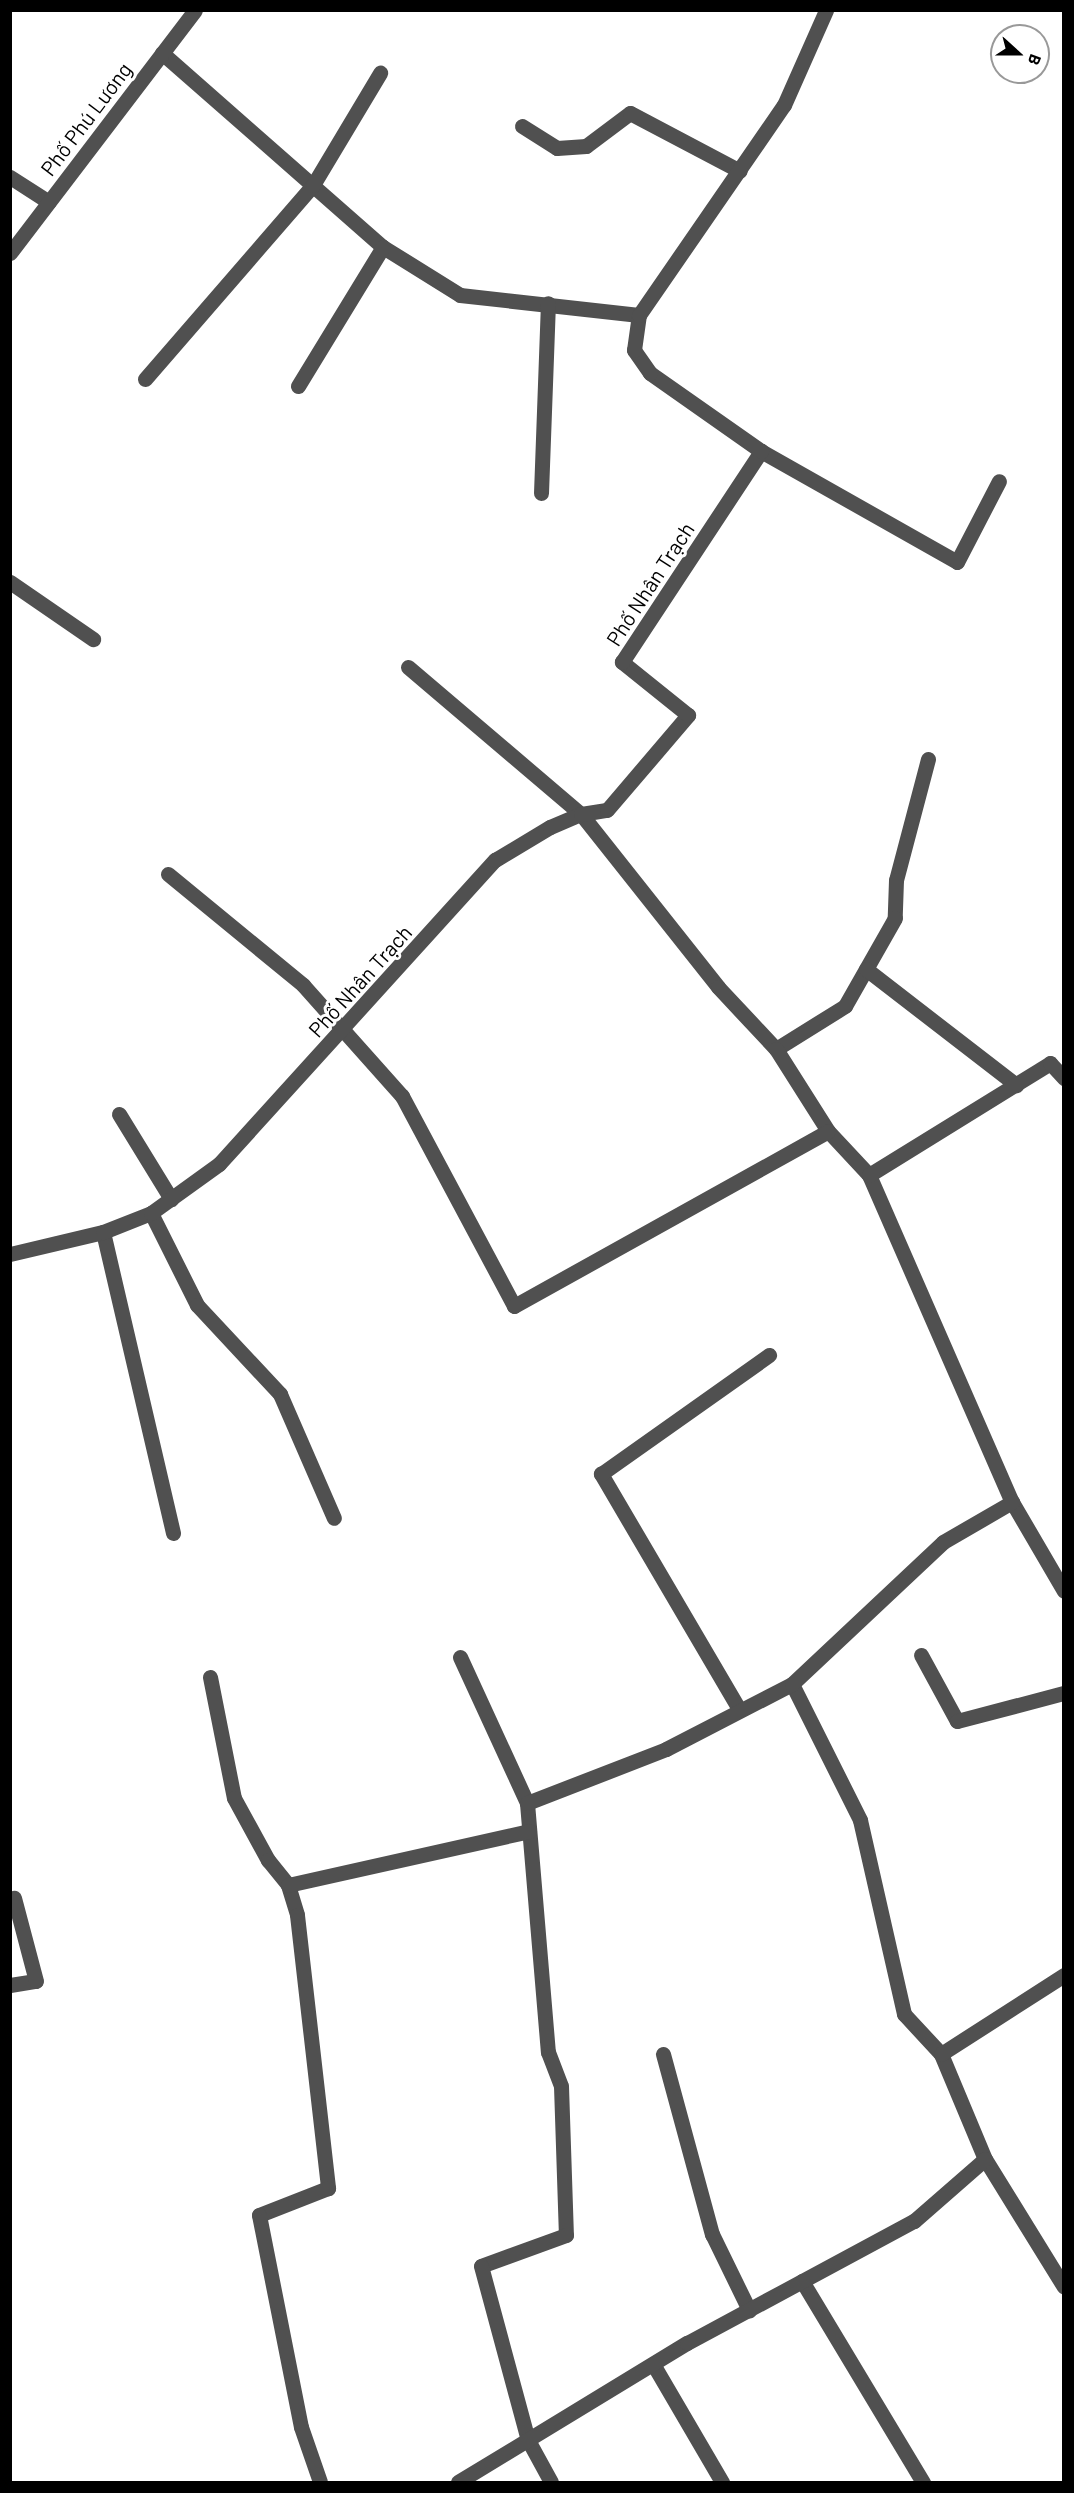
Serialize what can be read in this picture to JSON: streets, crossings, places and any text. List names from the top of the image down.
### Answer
{
  "streets": {
    "street": ["Phố Phú Lương", "Phố Nhân Trạch"]
  },
  "north": "right"
}
